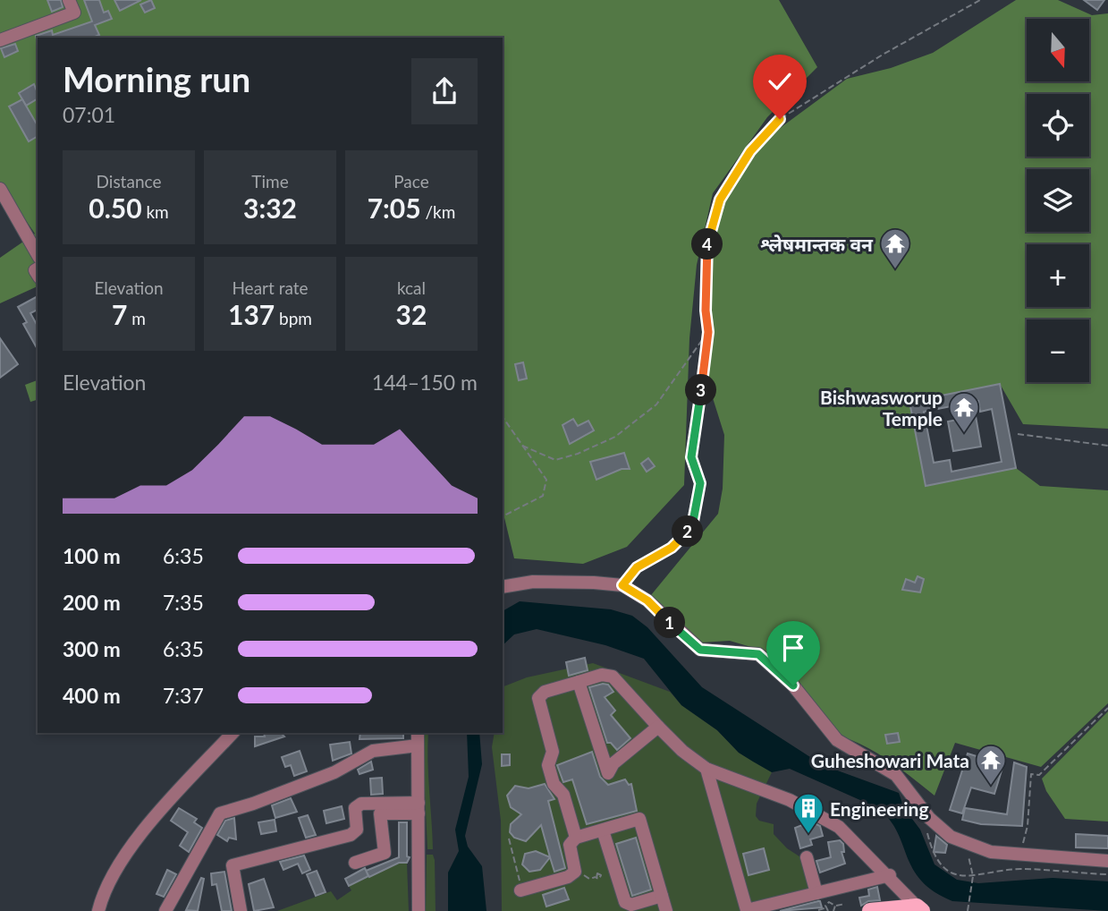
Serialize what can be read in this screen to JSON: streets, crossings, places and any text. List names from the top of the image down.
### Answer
{
  "places": {
    "temple": ["श्लेषमान्तक वन", "Bishwasworup Temple", "Guheshowari Mata"],
    "building": ["Engineering"]
  },
  "north": "bottom",
  "page": {
    "map_buttons": ["+", "−"],
    "heading": ["Morning run", "07:01"],
    "stats": [
      ["Distance", "0.50 km"],
      ["Time", "3:32"],
      ["Pace", "7:05 /km"],
      ["Elevation", "7 m"],
      ["Heart rate", "137 bpm"],
      ["kcal", "32"]
    ],
    "pins": [
      "4",
      "3",
      "2",
      "1"
    ],
    "chart": ["Elevation", "144–150 m"],
    "list": [
      {
        "name": "100 m",
        "note": "6:35"
      },
      {
        "name": "200 m",
        "note": "7:35"
      },
      {
        "name": "300 m",
        "note": "6:35"
      },
      {
        "name": "400 m",
        "note": "7:37"
      }
    ]
  }
}
